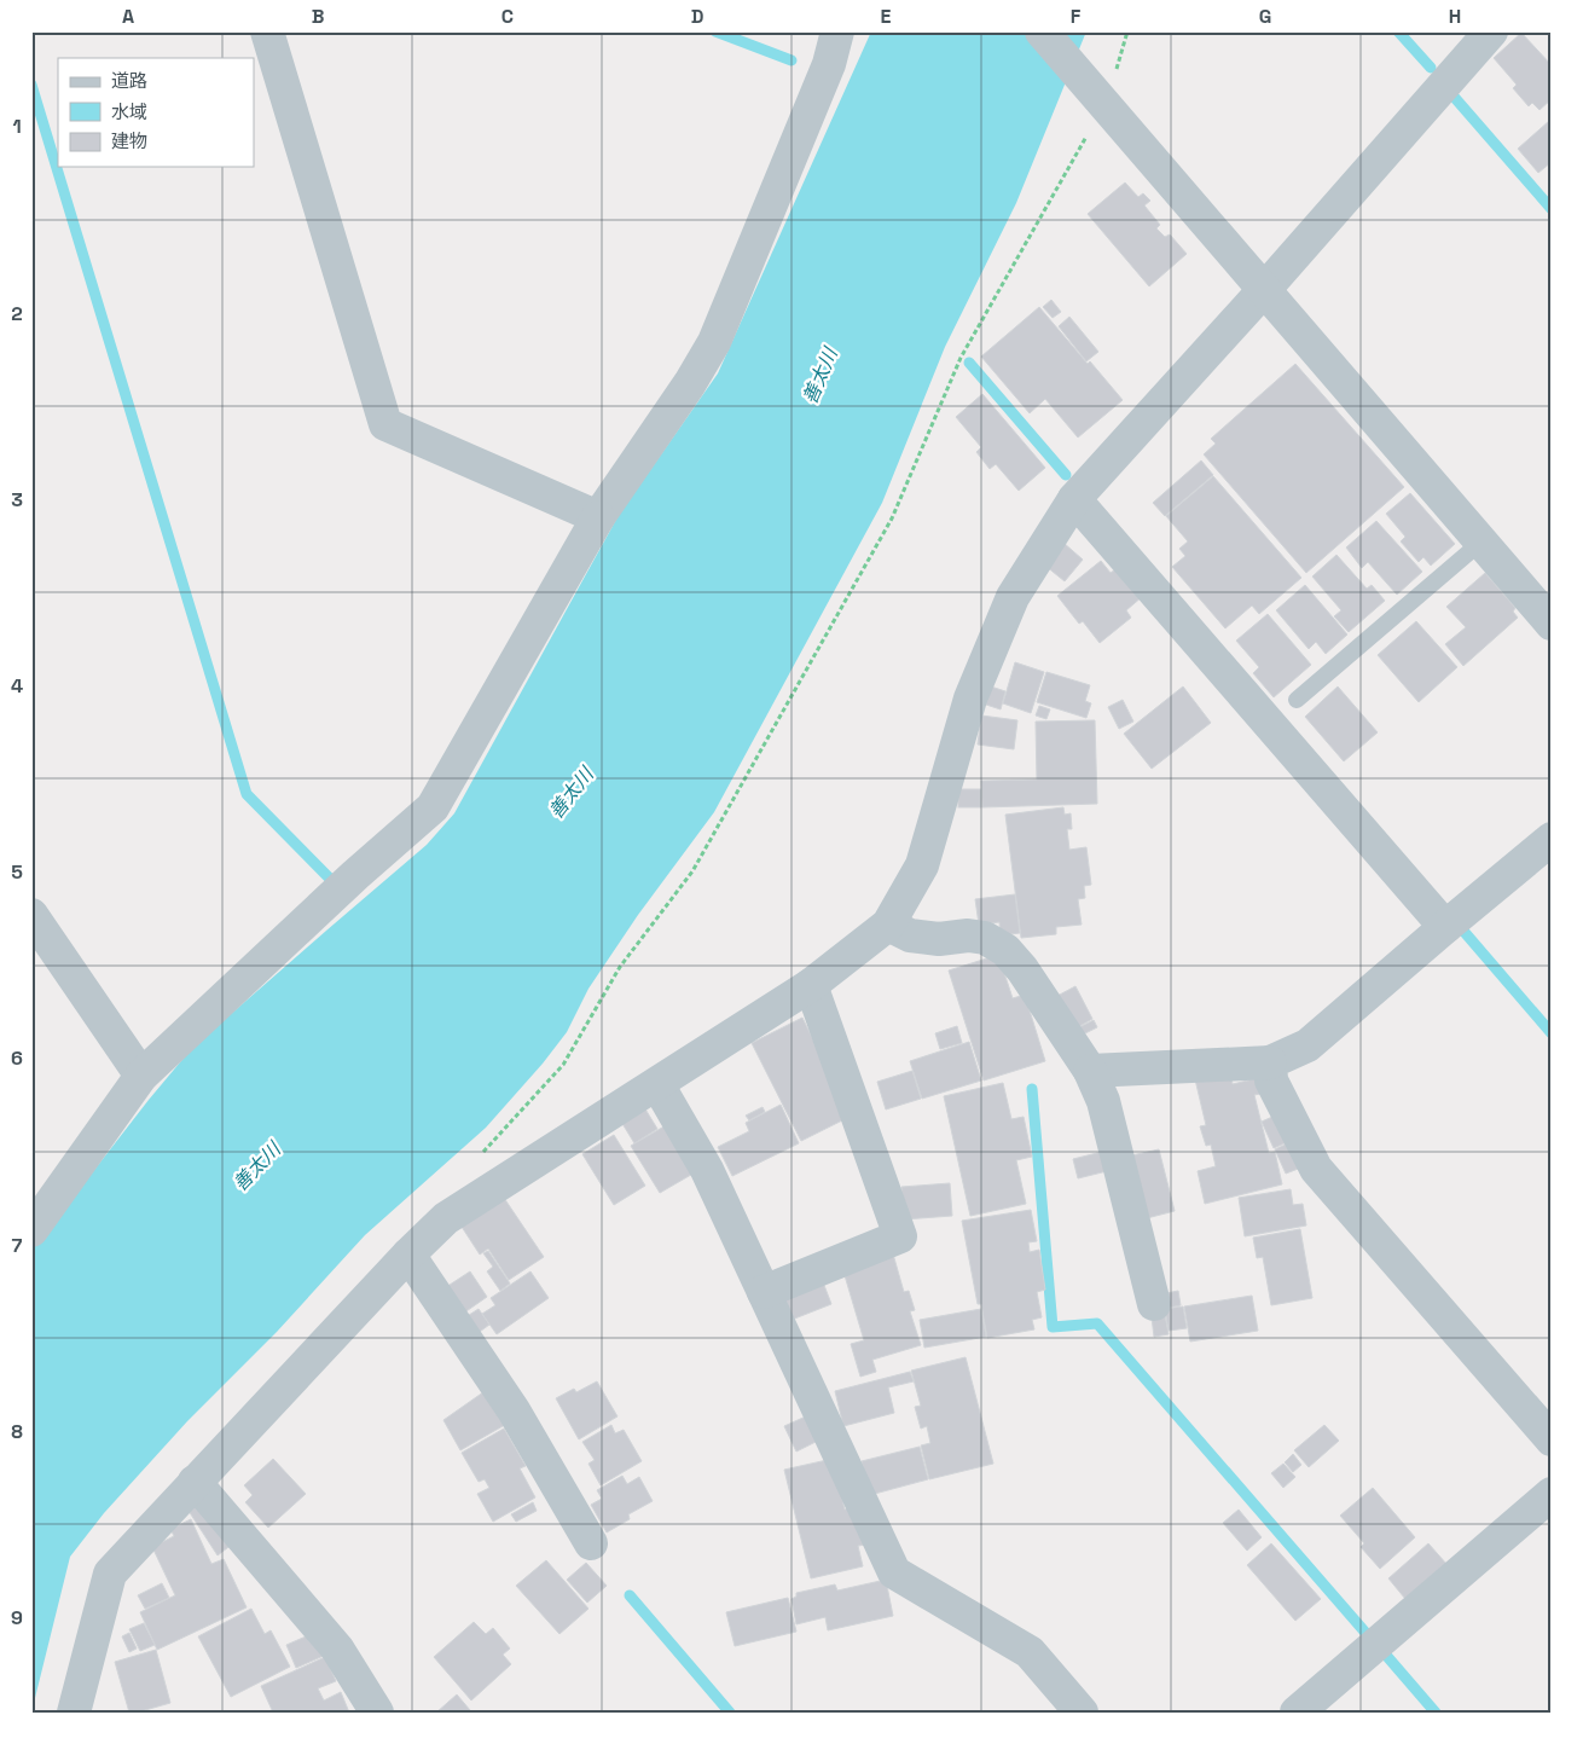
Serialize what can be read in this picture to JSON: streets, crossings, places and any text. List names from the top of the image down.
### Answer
{
  "water": ["善太川"],
  "legend": ["道路", "水域", "建物"],
  "grid": {
    "columns": [
      "A",
      "B",
      "C",
      "D",
      "E",
      "F",
      "G",
      "H"
    ],
    "rows": [
      "1",
      "2",
      "3",
      "4",
      "5",
      "6",
      "7",
      "8",
      "9"
    ]
  }
}
